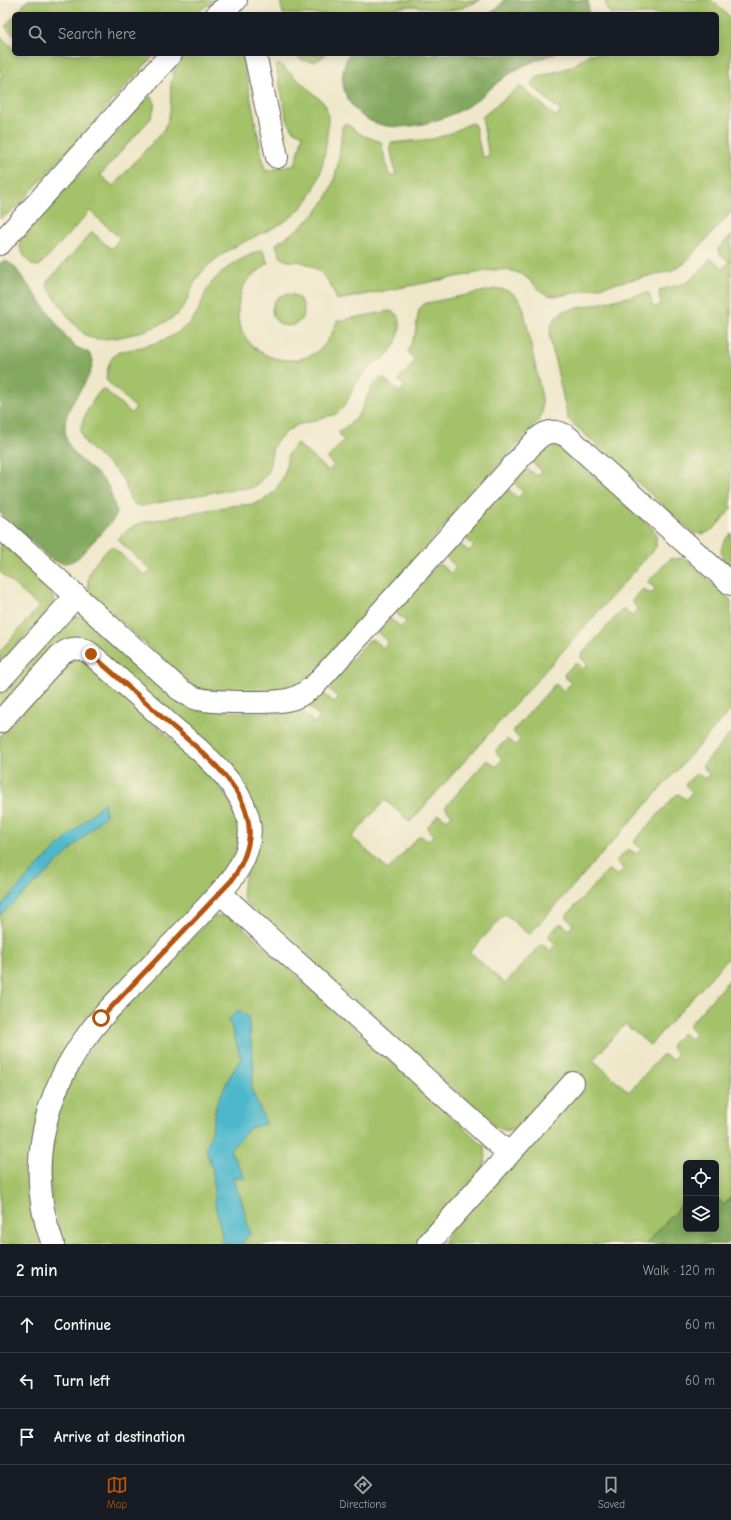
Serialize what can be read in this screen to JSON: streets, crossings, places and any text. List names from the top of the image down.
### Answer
{
  "page": {
    "search": "Search here",
    "heading": ["2 min", "Walk · 120 m"],
    "list": [
      ["Continue", "60 m"],
      ["Turn left", "60 m"],
      "Arrive at destination"
    ],
    "nav": ["Map", "Directions", "Saved"]
  }
}
